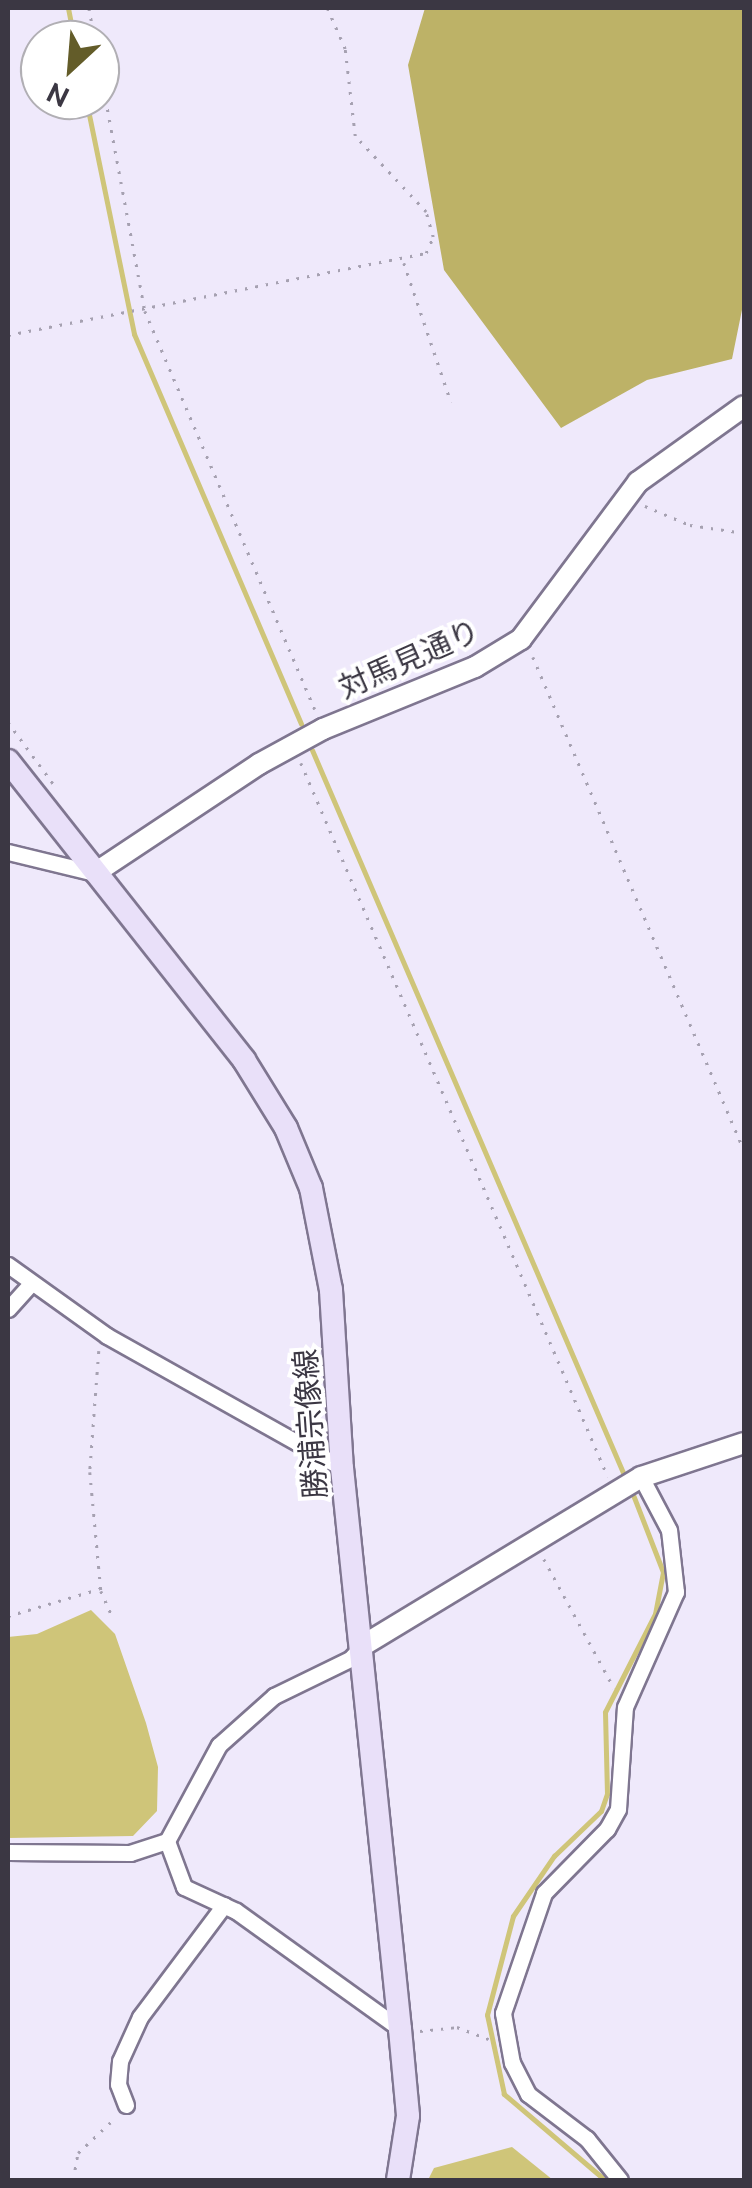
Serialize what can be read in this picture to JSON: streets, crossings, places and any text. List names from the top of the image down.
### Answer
{
  "streets": {
    "main road": ["勝浦宗像線"],
    "street": ["対馬見通り"]
  },
  "crossings": [
    ["対馬見通り", "勝浦宗像線"]
  ],
  "north": "bottom left"
}
